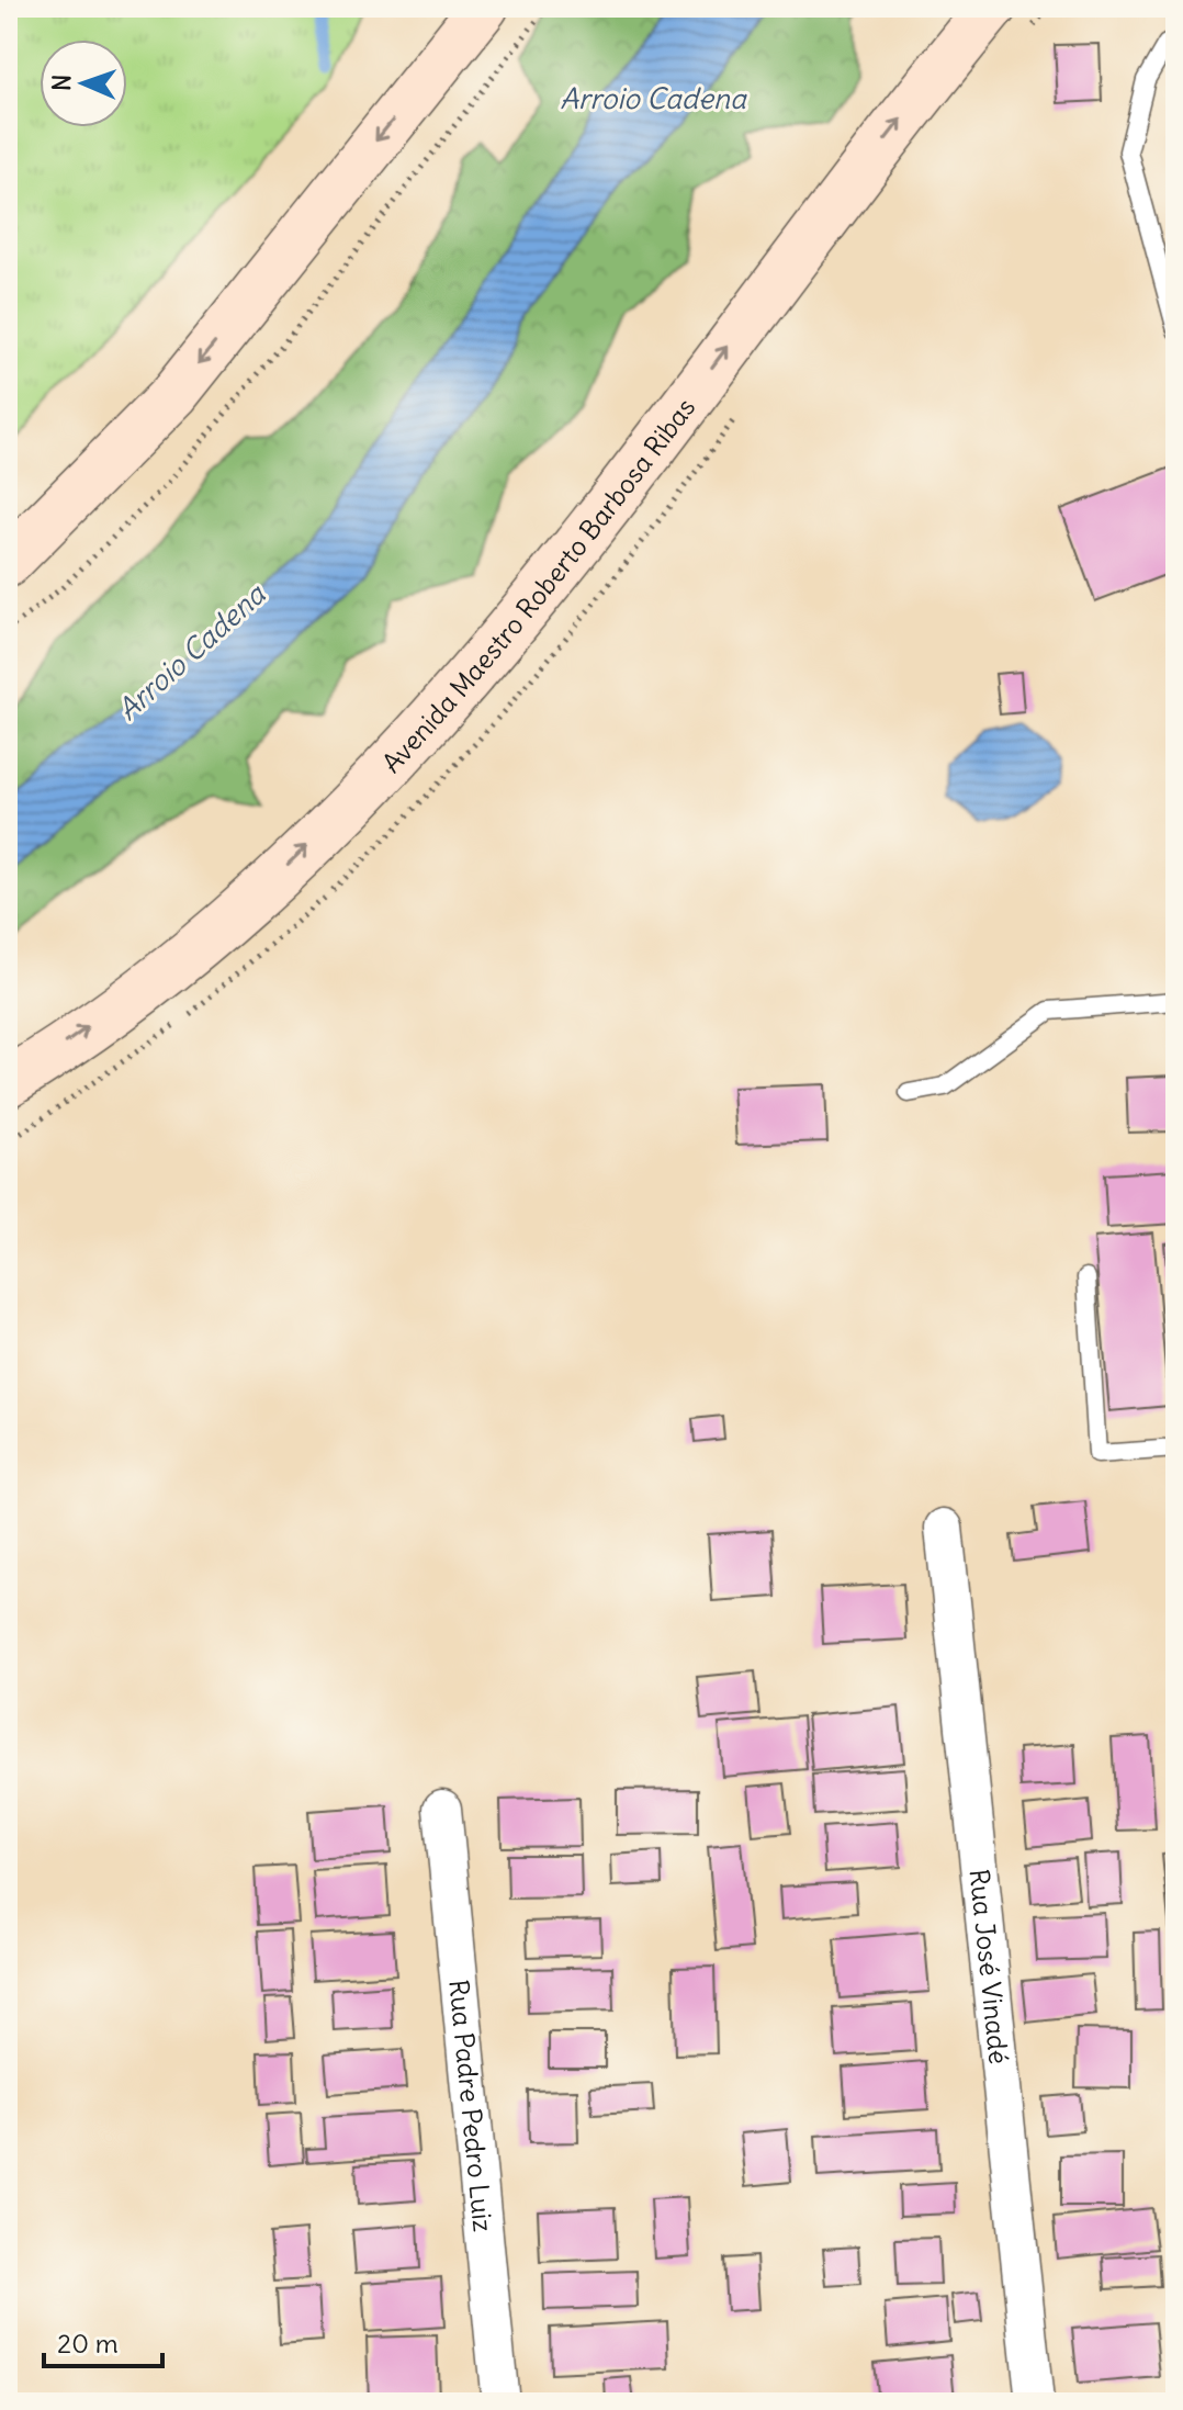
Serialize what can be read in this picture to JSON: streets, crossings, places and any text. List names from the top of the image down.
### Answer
{
  "streets": {
    "main road": ["Avenida Maestro Roberto Barbosa Ribas"],
    "street": ["Rua José Vinadé", "Rua Padre Pedro Luiz"]
  },
  "water": ["Arroio Cadena"],
  "scale_bar": "20 m",
  "north": "left"
}
